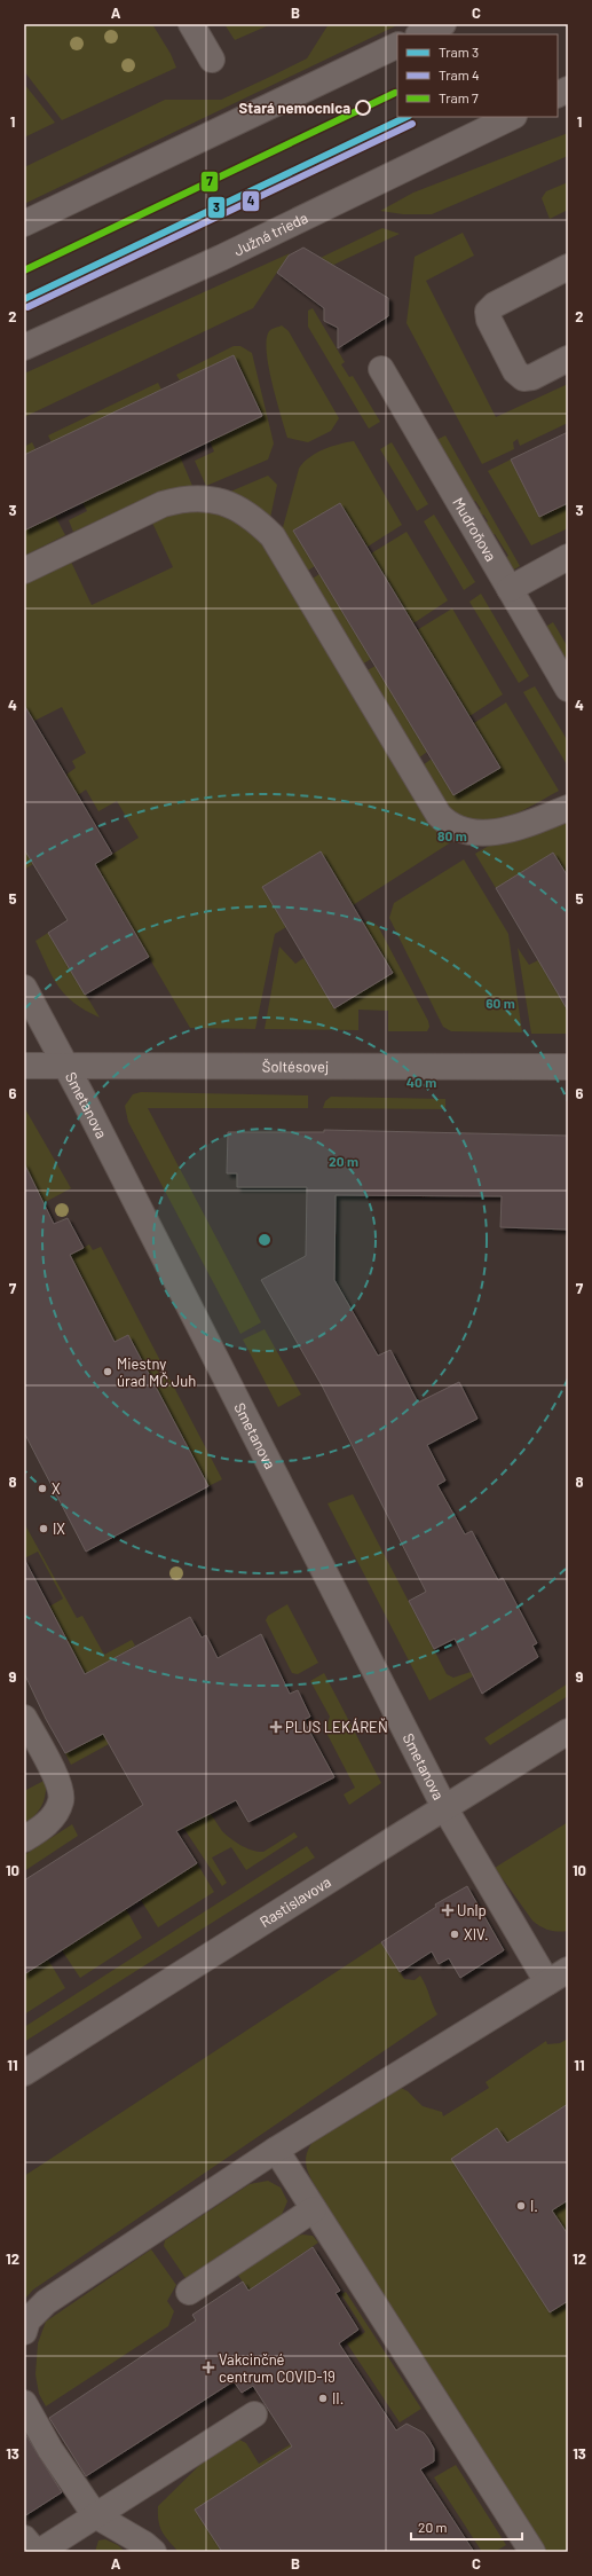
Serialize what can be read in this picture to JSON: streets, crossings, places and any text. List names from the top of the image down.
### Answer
{
  "streets": {
    "street": [
      "Južná trieda",
      "Mudroňova",
      "Šoltésovej",
      "Smetanova",
      "Rastislavova"
    ]
  },
  "crossings": [
    ["Šoltésovej", "Smetanova"],
    ["Smetanova", "Rastislavova"]
  ],
  "places": {
    "other": [
      "Stará nemocnica",
      "Miestny úrad MČ Juh",
      "X",
      "IX",
      "XIV.",
      "I.",
      "II."
    ],
    "health": ["PLUS LEKÁREŇ", "Unlp", "Vakcinčné centrum COVID-19"]
  },
  "lines": ["tram line 7", "tram line 3", "tram line 4"],
  "legend": ["Tram 3", "Tram 4", "Tram 7"],
  "scale_bar": "20 m",
  "grid": {
    "columns": ["A", "B", "C"],
    "rows": [
      "1",
      "2",
      "3",
      "4",
      "5",
      "6",
      "7",
      "8",
      "9",
      "10",
      "11",
      "12",
      "13"
    ]
  },
  "rings": [
    "80 m",
    "60 m",
    "40 m",
    "20 m"
  ]
}
